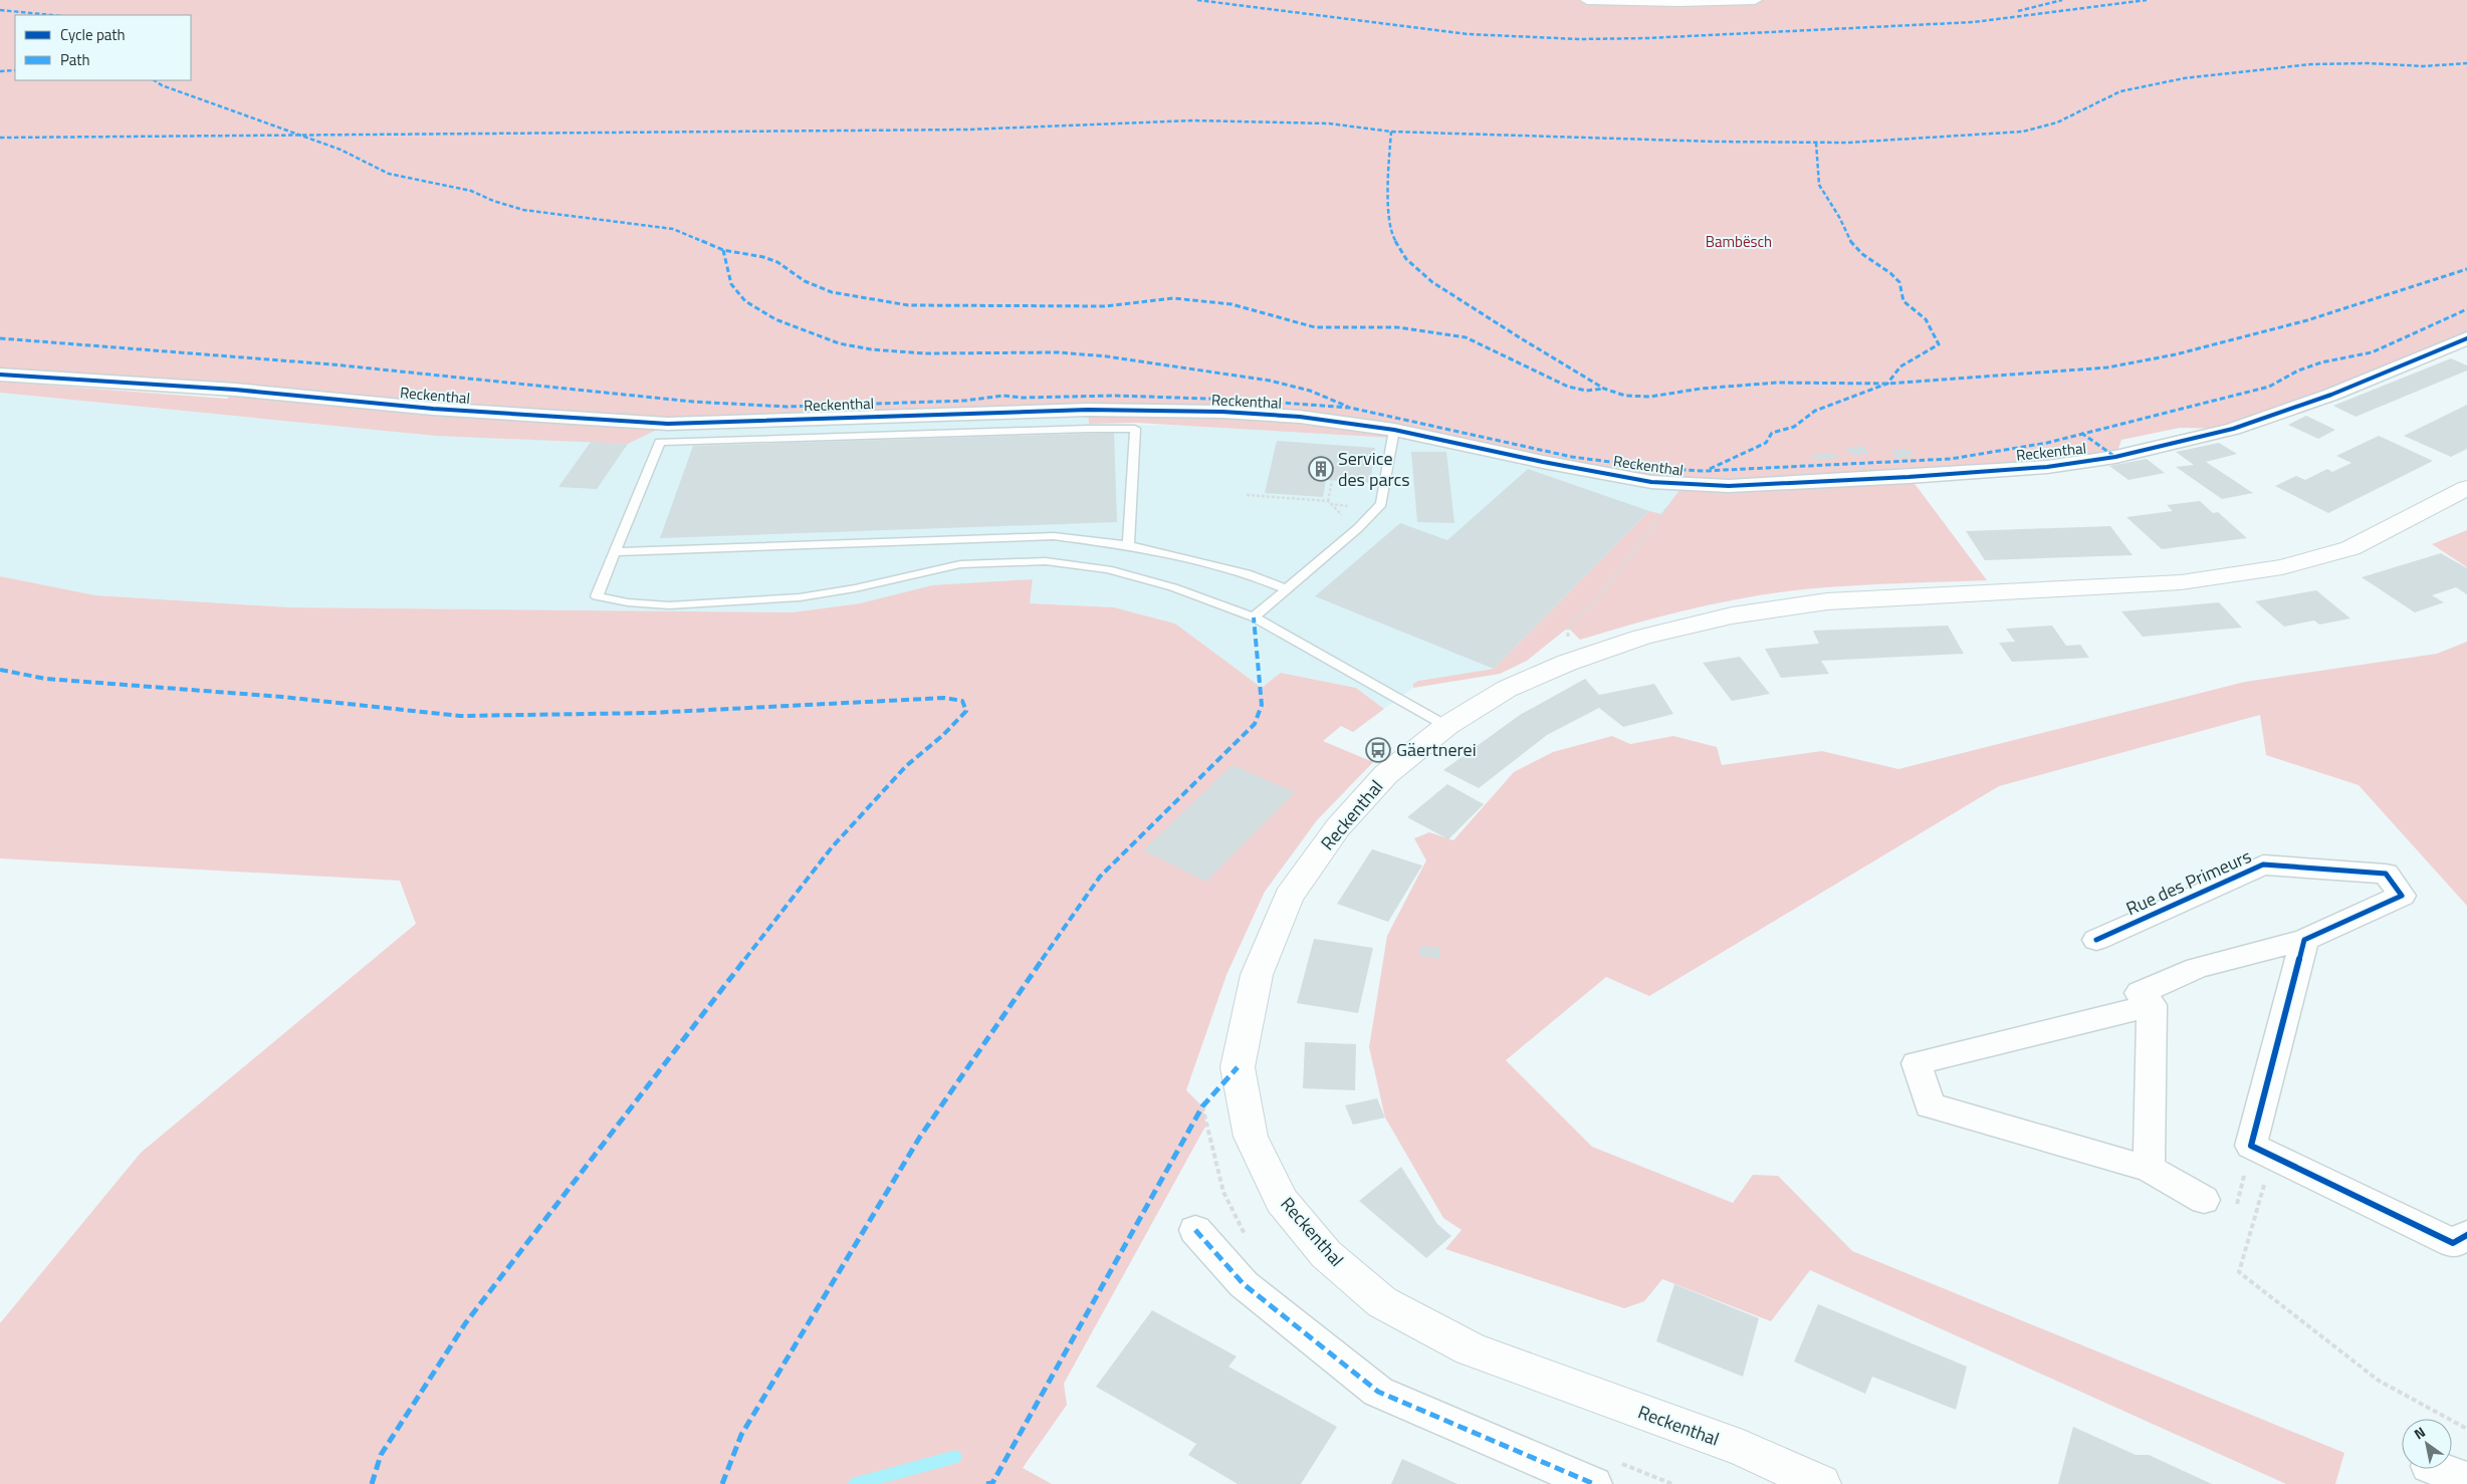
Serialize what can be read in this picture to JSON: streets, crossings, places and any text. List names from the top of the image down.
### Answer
{
  "streets": {
    "main road": ["Reckenthal"],
    "street": ["Rue des Primeurs"]
  },
  "parks": ["Bambësch"],
  "places": {
    "building": ["Service des parcs"],
    "bus stop": ["Gäertnerei"]
  },
  "legend": ["Cycle path", "Path"],
  "north": "top left"
}
